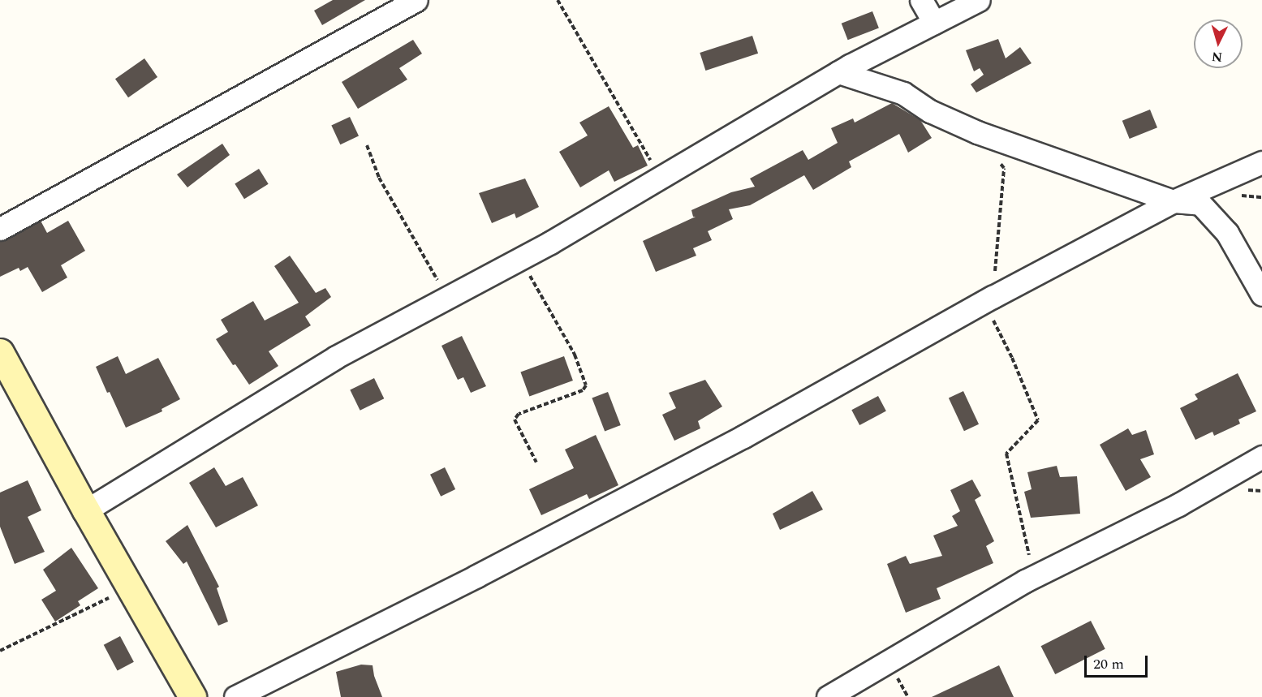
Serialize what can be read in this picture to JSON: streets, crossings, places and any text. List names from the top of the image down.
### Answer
{
  "scale_bar": "20 m",
  "north": "bottom"
}
